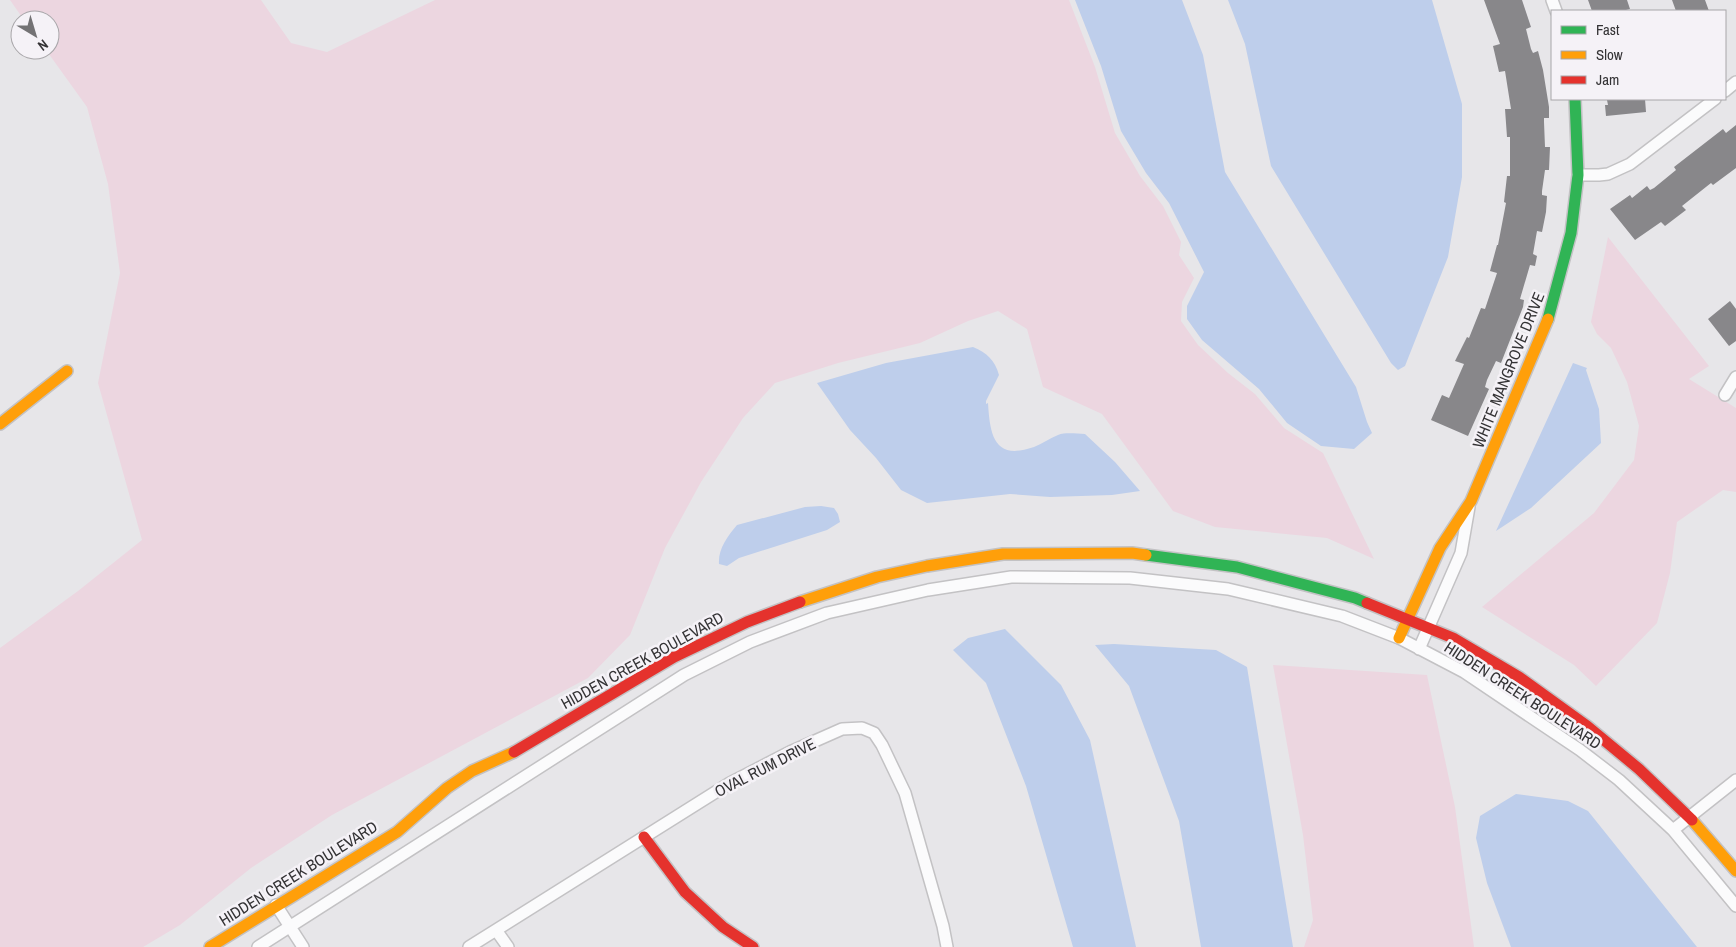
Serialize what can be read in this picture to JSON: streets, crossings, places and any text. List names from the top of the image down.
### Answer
{
  "streets": {
    "street": ["WHITE MANGROVE DRIVE", "HIDDEN CREEK BOULEVARD", "OVAL RUM DRIVE"]
  },
  "crossings": [
    ["WHITE MANGROVE DRIVE", "HIDDEN CREEK BOULEVARD"]
  ],
  "legend": ["Fast", "Slow", "Jam"],
  "north": "bottom right"
}
